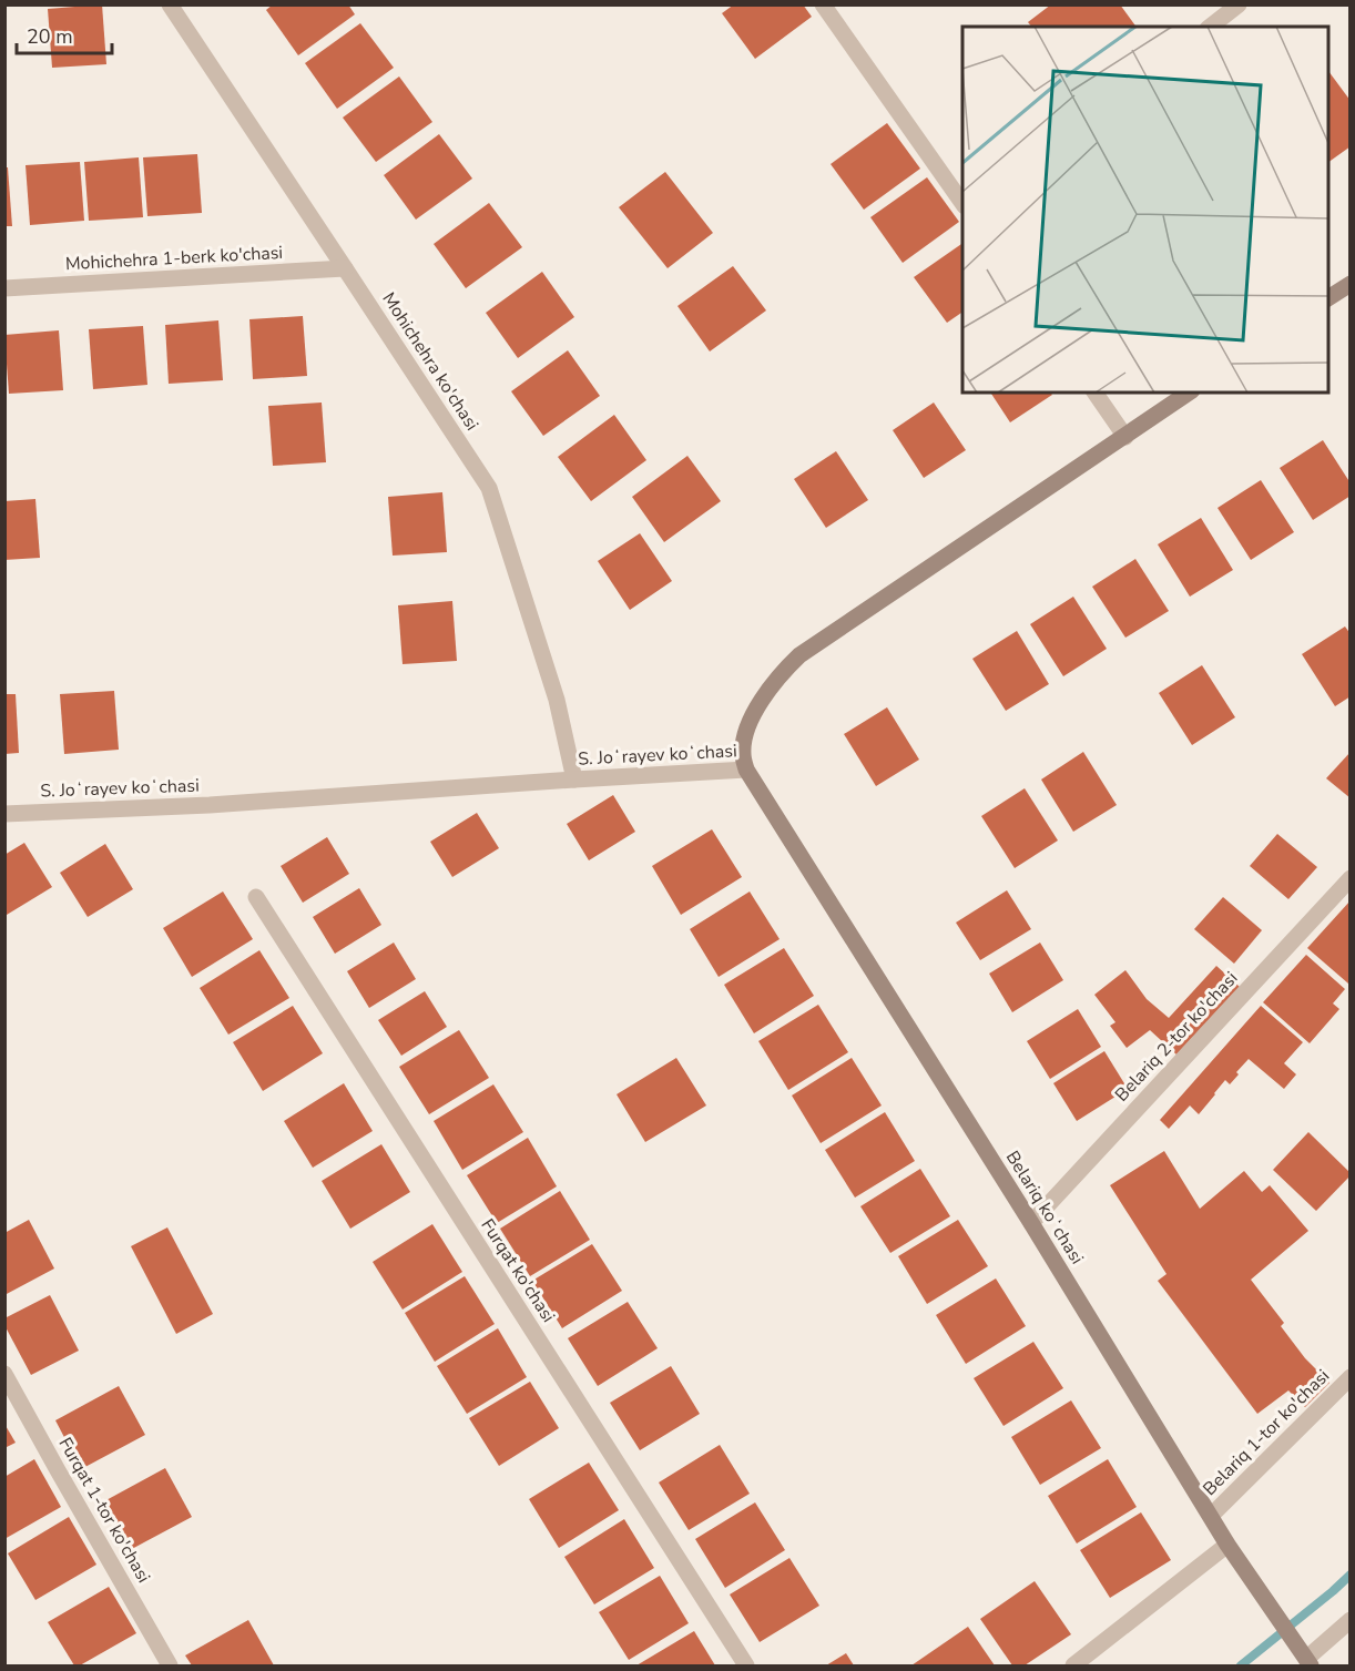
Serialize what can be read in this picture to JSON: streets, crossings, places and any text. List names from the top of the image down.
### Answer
{
  "streets": {
    "street": [
      "Mohichehra 1-berk ko'chasi",
      "Mohichehra ko'chasi",
      "S. Joʻrayev koʻchasi",
      "Belariq 2-tor ko'chasi",
      "Belariq koʻchasi",
      "Furqat ko'chasi",
      "Belariq 1-tor ko'chasi",
      "Furqat 1-tor ko'chasi"
    ]
  },
  "crossings": [
    ["Mohichehra 1-berk ko'chasi", "Mohichehra ko'chasi"],
    ["Mohichehra ko'chasi", "S. Joʻrayev koʻchasi"],
    ["S. Joʻrayev koʻchasi", "Belariq koʻchasi"],
    ["Belariq 2-tor ko'chasi", "Belariq koʻchasi"],
    ["Belariq koʻchasi", "Belariq 1-tor ko'chasi"]
  ],
  "scale_bar": "20 m"
}
